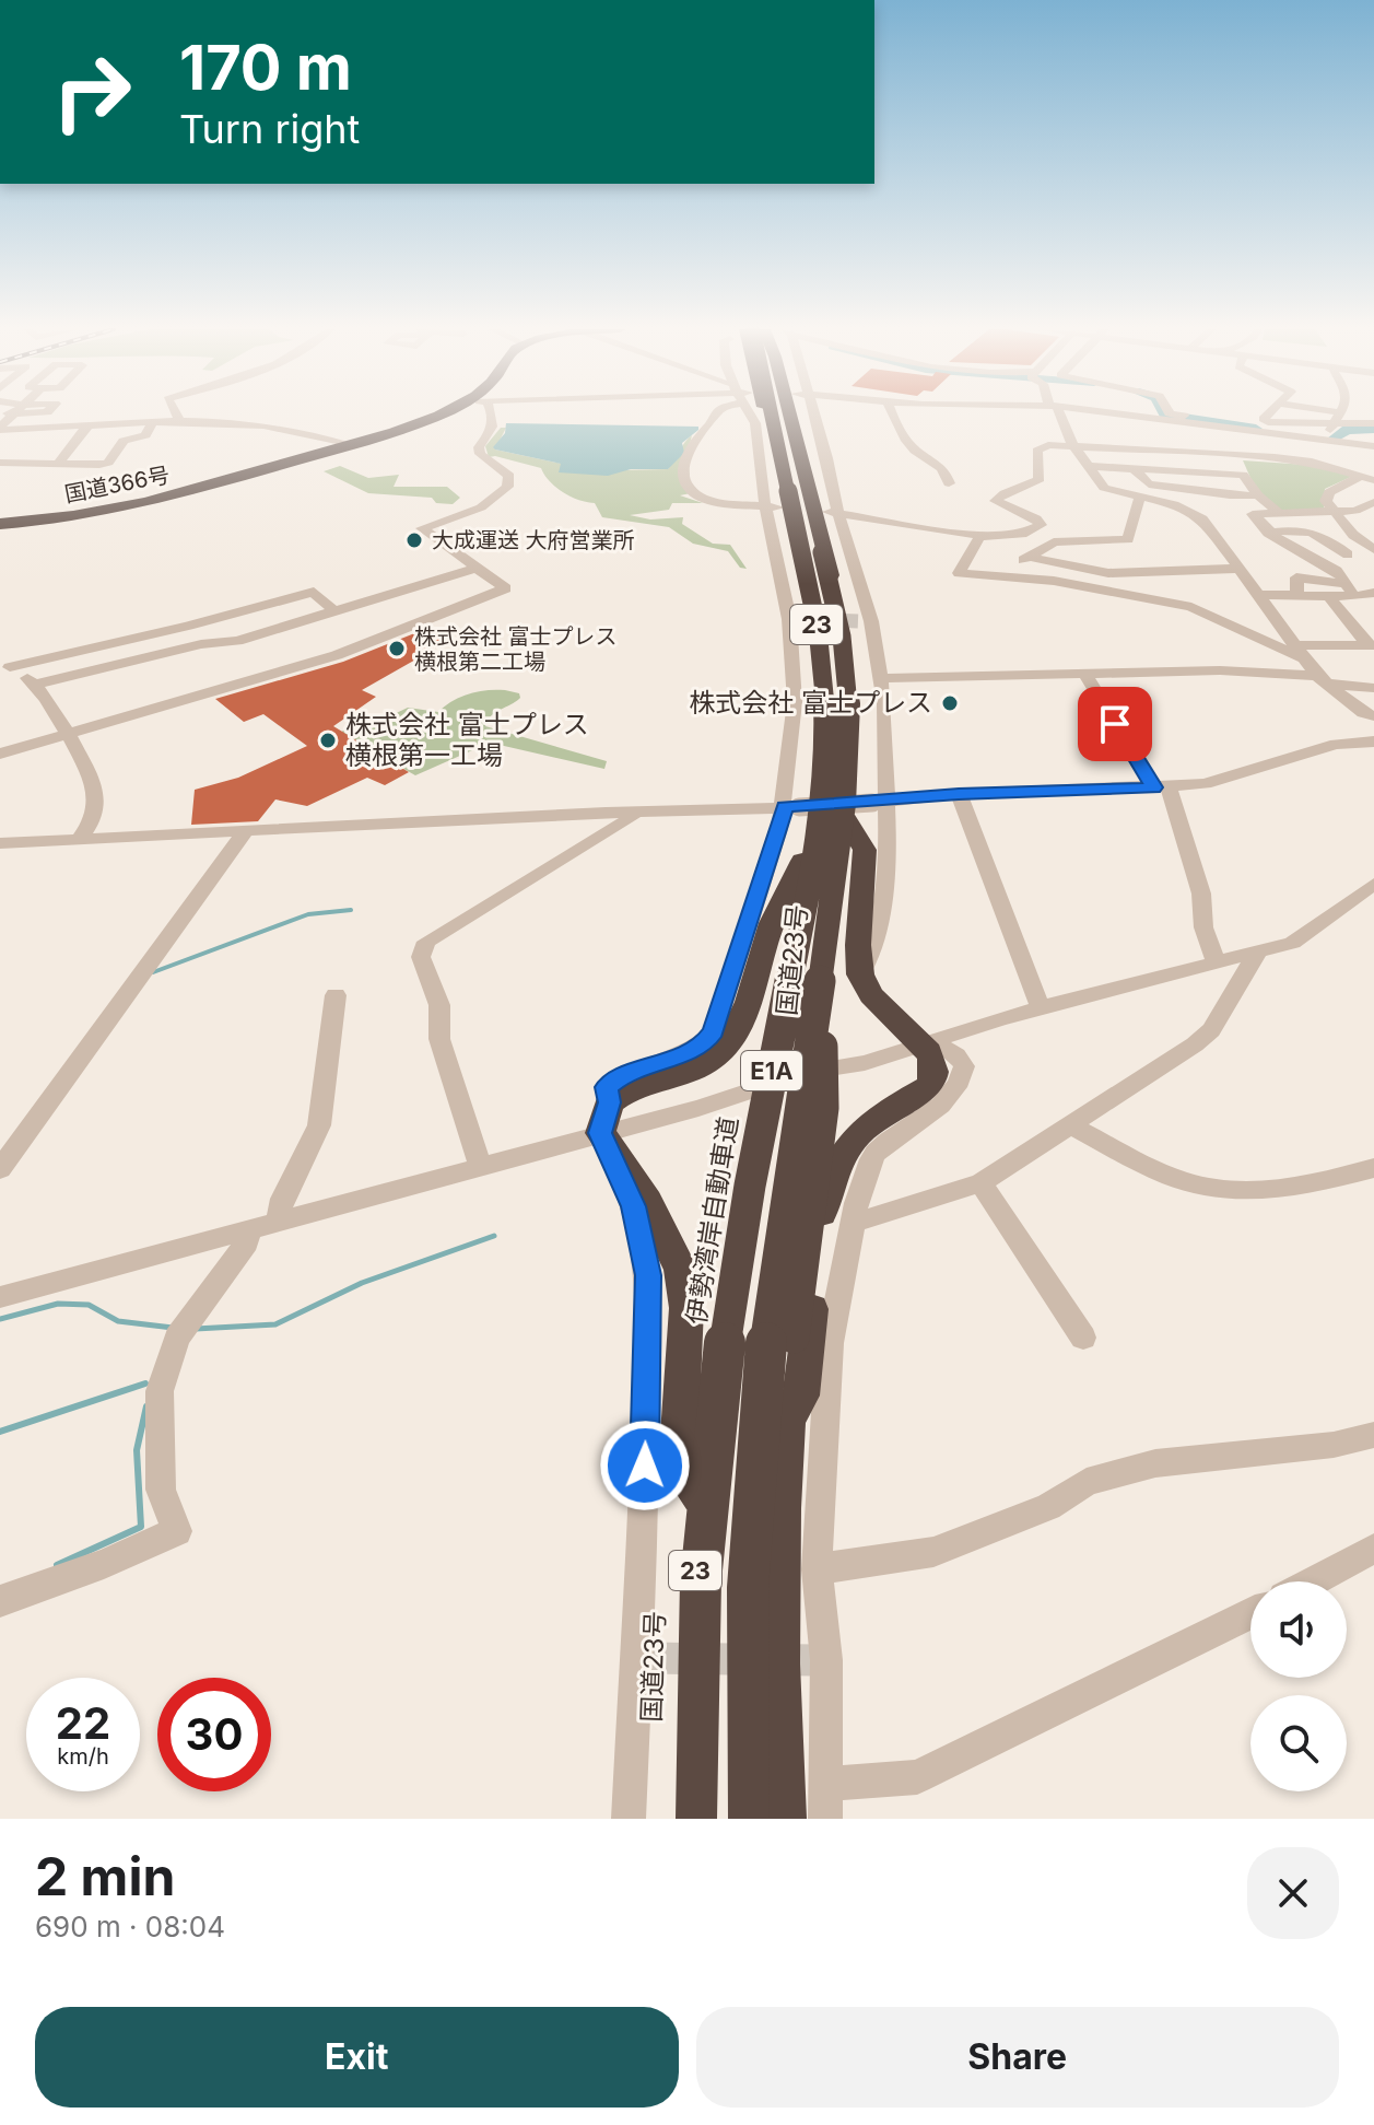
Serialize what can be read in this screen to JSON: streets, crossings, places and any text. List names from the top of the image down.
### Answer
{
  "streets": {
    "highway": [
      "国道366号",
      "23",
      "国道23号",
      "E1A",
      "伊勢湾岸自動車道"
    ]
  },
  "places": [
    "大成運送 大府営業所",
    "株式会社 富士プレス 横根第二工場",
    "株式会社 富士プレス",
    "株式会社 富士プレス 横根第一工場"
  ],
  "page": {
    "turn": ["170 m", "Turn right"],
    "speed": "22 km/h",
    "limit": "30",
    "heading": ["2 min", "690 m · 08:04"],
    "buttons": ["Exit", "Share"]
  }
}
